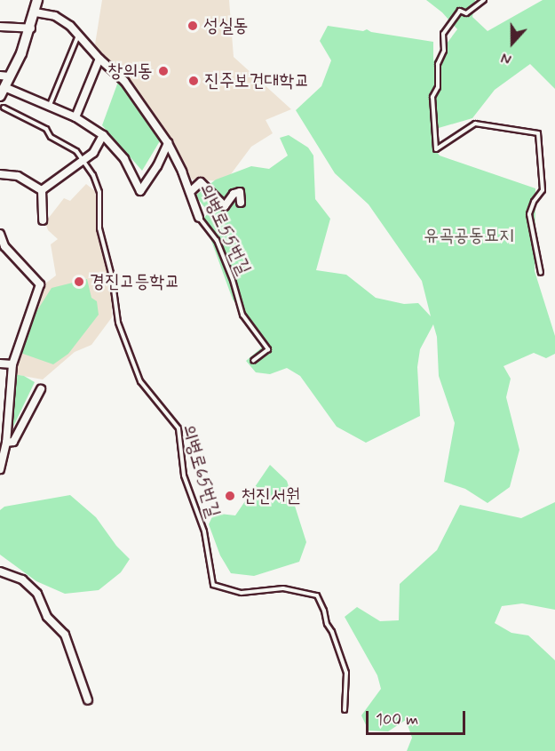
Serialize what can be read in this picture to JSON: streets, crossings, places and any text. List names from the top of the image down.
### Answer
{
  "streets": {
    "street": ["의병로55번길"],
    "lane": ["의병로65번길"]
  },
  "parks": ["유곡공동묘지"],
  "places": [
    "성실동",
    "창의동",
    "진주보건대학교",
    "경진고등학교",
    "천진서원"
  ],
  "scale_bar": "100 m",
  "north": "bottom"
}
